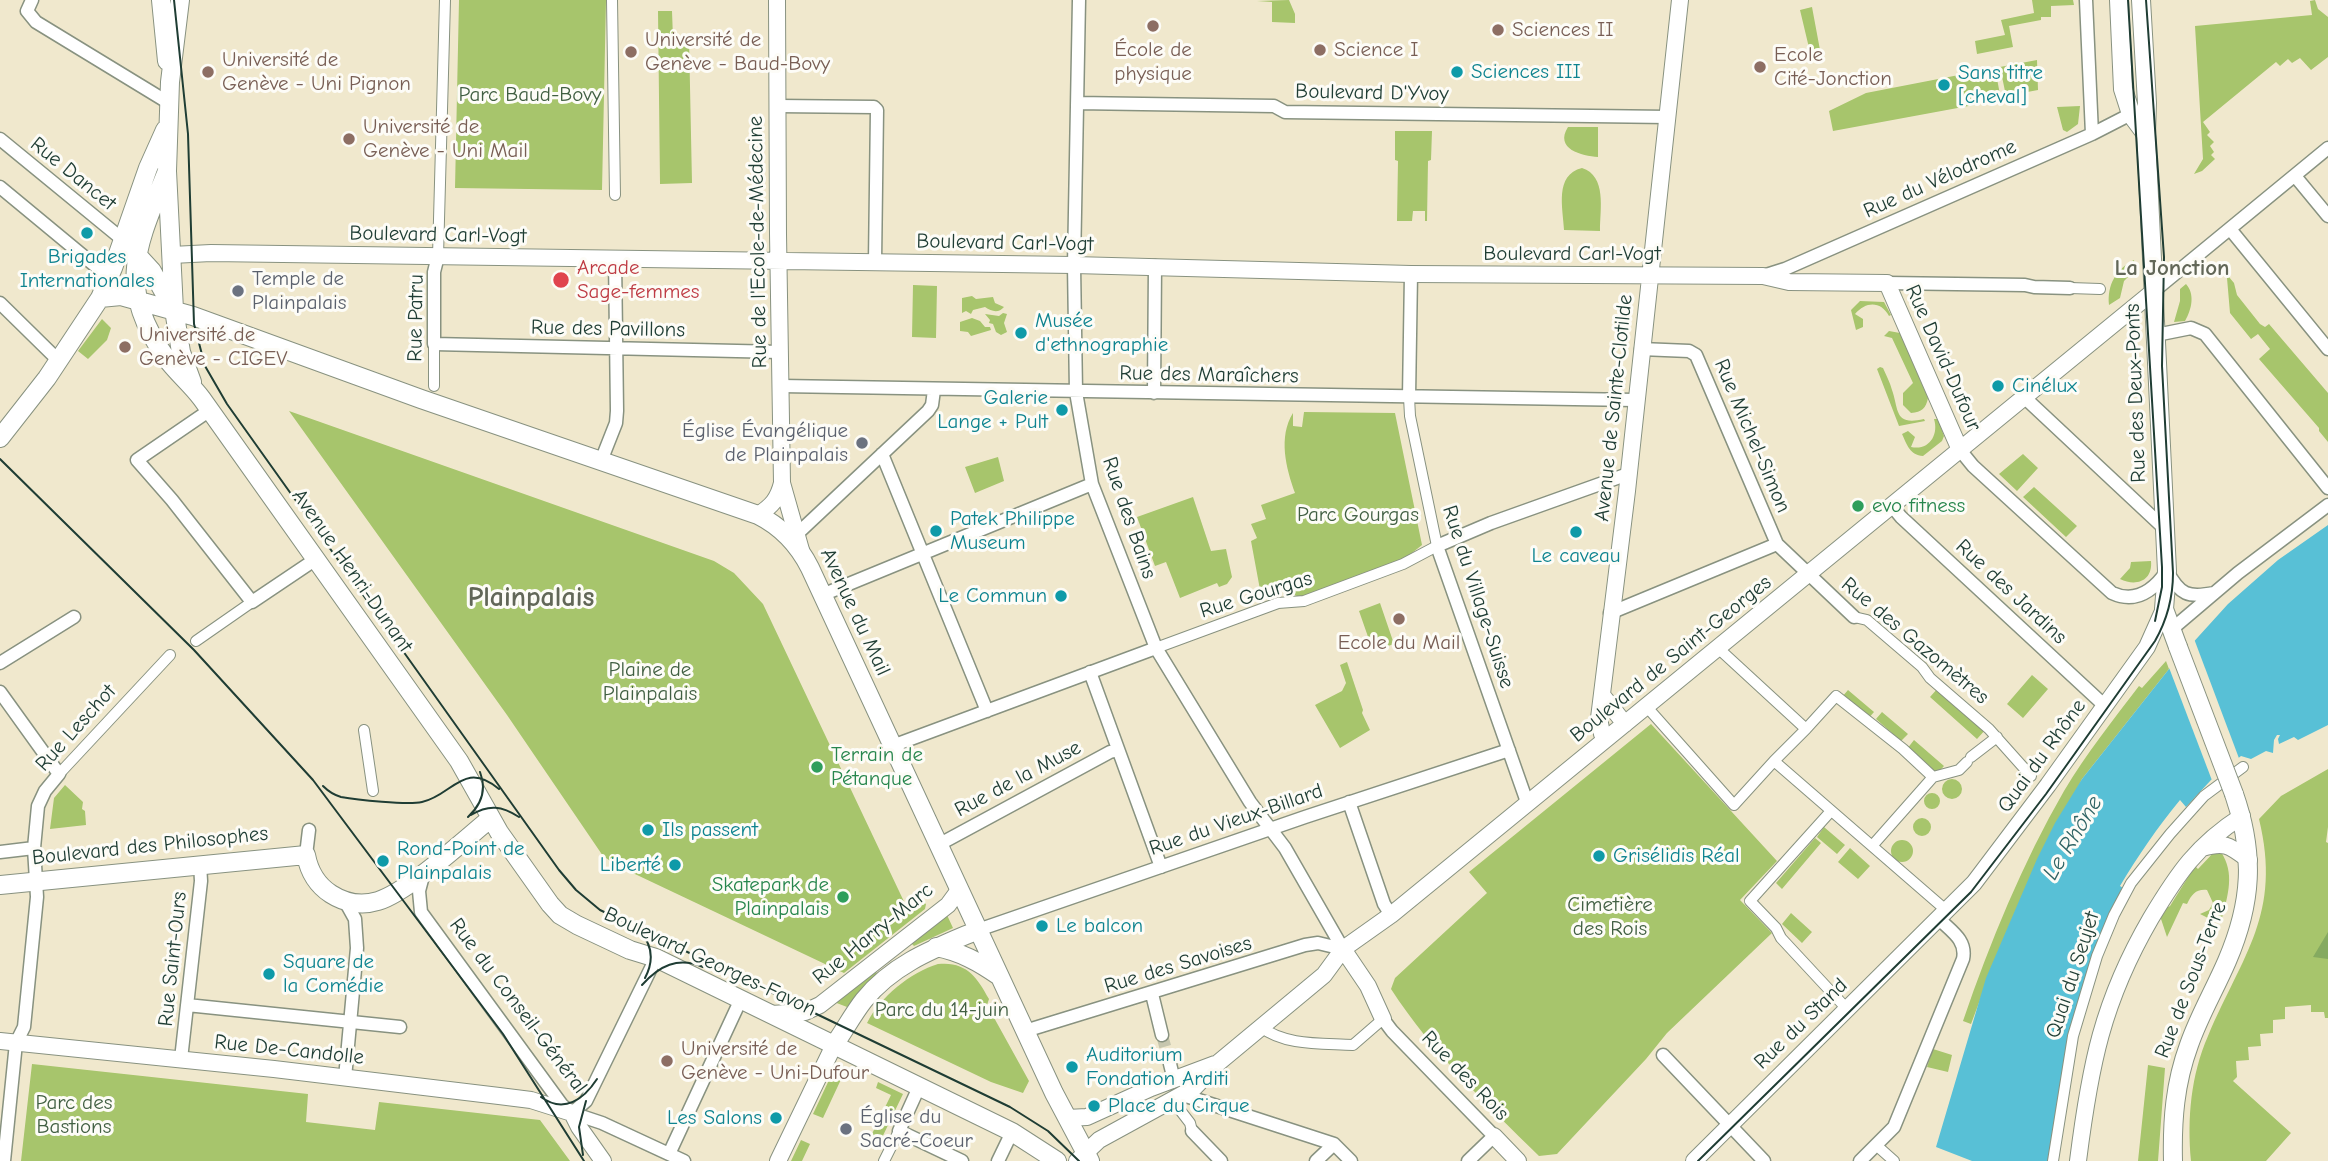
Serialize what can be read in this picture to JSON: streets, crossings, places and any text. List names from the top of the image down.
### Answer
{
  "streets": {
    "main road": [
      "Rue des Deux-Ponts",
      "Avenue Henri-Dunant",
      "Avenue du Mail",
      "Boulevard des Philosophes",
      "Rue Harry-Marc",
      "Boulevard Georges-Favon",
      "Rue de Sous-Terre"
    ],
    "street": [
      "Boulevard D'Yvoy",
      "Rue Dancet",
      "Rue du Vélodrome",
      "Boulevard Carl-Vogt",
      "Rue de l'Ecole-de-Médecine",
      "Rue Patru",
      "Rue des Pavillons",
      "Rue David-Dufour",
      "Rue des Maraîchers",
      "Avenue de Sainte-Clotilde",
      "Rue Michel-Simon",
      "Rue des Bains",
      "Rue des Jardins",
      "Rue Gourgas",
      "Rue du Village-Suisse",
      "Rue des Gazomètres",
      "Boulevard de Saint-Georges",
      "Rue Leschot",
      "Quai du Rhône",
      "Rue de la Muse",
      "Rue du Vieux-Billard",
      "Rue Saint-Ours",
      "Rue des Savoises",
      "Quai du Seujet",
      "Rue du Conseil-Général",
      "Rue du Stand",
      "Rue De-Candolle",
      "Rue des Rois"
    ]
  },
  "crossings": [
    ["Boulevard D'Yvoy", "Avenue de Sainte-Clotilde"],
    ["Boulevard D'Yvoy", "Rue des Bains"],
    ["Rue du Vélodrome", "Boulevard Carl-Vogt"],
    ["Boulevard Carl-Vogt", "Rue de l'Ecole-de-Médecine"],
    ["Boulevard Carl-Vogt", "Rue Patru"],
    ["Boulevard Carl-Vogt", "Rue David-Dufour"],
    ["Boulevard Carl-Vogt", "Avenue de Sainte-Clotilde"],
    ["Boulevard Carl-Vogt", "Rue des Bains"],
    ["Boulevard Carl-Vogt", "Rue du Village-Suisse"],
    ["Rue de l'Ecole-de-Médecine", "Rue des Pavillons"],
    ["Rue de l'Ecole-de-Médecine", "Rue des Maraîchers"],
    ["Rue de l'Ecole-de-Médecine", "Avenue du Mail"],
    ["Rue Patru", "Rue des Pavillons"],
    ["Rue David-Dufour", "Boulevard de Saint-Georges"],
    ["Rue des Maraîchers", "Avenue de Sainte-Clotilde"],
    ["Rue des Maraîchers", "Rue des Bains"],
    ["Rue des Maraîchers", "Rue du Village-Suisse"],
    ["Rue des Deux-Ponts", "Boulevard de Saint-Georges"],
    ["Rue des Deux-Ponts", "Quai du Rhône"],
    ["Rue des Deux-Ponts", "Rue de Sous-Terre"],
    ["Avenue de Sainte-Clotilde", "Rue Michel-Simon"],
    ["Avenue de Sainte-Clotilde", "Rue Gourgas"],
    ["Avenue de Sainte-Clotilde", "Boulevard de Saint-Georges"],
    ["Rue Michel-Simon", "Rue des Gazomètres"],
    ["Rue Michel-Simon", "Boulevard de Saint-Georges"],
    ["Rue des Bains", "Rue Gourgas"],
    ["Rue des Bains", "Boulevard de Saint-Georges"],
    ["Rue des Bains", "Rue du Vieux-Billard"],
    ["Rue des Bains", "Rue des Savoises"],
    ["Rue des Bains", "Rue des Rois"],
    ["Avenue Henri-Dunant", "Avenue du Mail"],
    ["Avenue Henri-Dunant", "Boulevard Georges-Favon"],
    ["Rue des Jardins", "Boulevard de Saint-Georges"],
    ["Rue des Jardins", "Quai du Rhône"],
    ["Rue Gourgas", "Rue du Village-Suisse"],
    ["Rue Gourgas", "Avenue du Mail"],
    ["Rue du Village-Suisse", "Boulevard de Saint-Georges"],
    ["Rue du Village-Suisse", "Rue du Vieux-Billard"],
    ["Avenue du Mail", "Rue de la Muse"],
    ["Avenue du Mail", "Rue du Vieux-Billard"],
    ["Avenue du Mail", "Rue Harry-Marc"],
    ["Avenue du Mail", "Rue des Savoises"],
    ["Rue des Gazomètres", "Boulevard de Saint-Georges"],
    ["Boulevard de Saint-Georges", "Rue des Savoises"],
    ["Boulevard de Saint-Georges", "Rue des Rois"],
    ["Rue Leschot", "Boulevard des Philosophes"],
    ["Rue Leschot", "Rue De-Candolle"],
    ["Quai du Rhône", "Rue de Sous-Terre"],
    ["Quai du Rhône", "Rue du Stand"],
    ["Rue du Vieux-Billard", "Rue Harry-Marc"],
    ["Boulevard des Philosophes", "Rue Saint-Ours"],
    ["Rue Harry-Marc", "Boulevard Georges-Favon"],
    ["Rue Saint-Ours", "Rue De-Candolle"],
    ["Rue des Savoises", "Rue des Rois"],
    ["Quai du Seujet", "Rue de Sous-Terre"],
    ["Rue du Conseil-Général", "Rue De-Candolle"]
  ],
  "districts": ["La Jonction", "Plainpalais"],
  "water": ["Le Rhône"],
  "parks": [
    "Parc Baud-Bovy",
    "Parc Gourgas",
    "Plaine de Plainpalais",
    "Cimetière des Rois",
    "Parc du 14-juin",
    "Parc des Bastions"
  ],
  "places": [
    "École de physique",
    "Sciences II",
    "Science I",
    "Université de Genève - Baud-Bovy",
    "Ecole Cité-Jonction",
    "Université de Genève - Uni Pignon",
    "Sciences III",
    "Sans titre [cheval]",
    "Université de Genève - Uni Mail",
    "Brigades Internationales",
    "Arcade Sage-femmes",
    "Temple de Plainpalais",
    "Musée d'ethnographie",
    "Université de Genève - CIGEV",
    "Cinélux",
    "Galerie Lange + Pult",
    "Église Évangélique de Plainpalais",
    "evo fitness",
    "Patek Philippe Museum",
    "Le caveau",
    "Le Commun",
    "Ecole du Mail",
    "Terrain de Pétanque",
    "Ils passent",
    "Grisélidis Réal",
    "Rond-Point de Plainpalais",
    "Liberté",
    "Skatepark de Plainpalais",
    "Le balcon",
    "Square de la Comédie",
    "Université de Genève - Uni-Dufour",
    "Auditorium Fondation Arditi",
    "Place du Cirque",
    "Les Salons",
    "Église du Sacré-Coeur"
  ]
}
